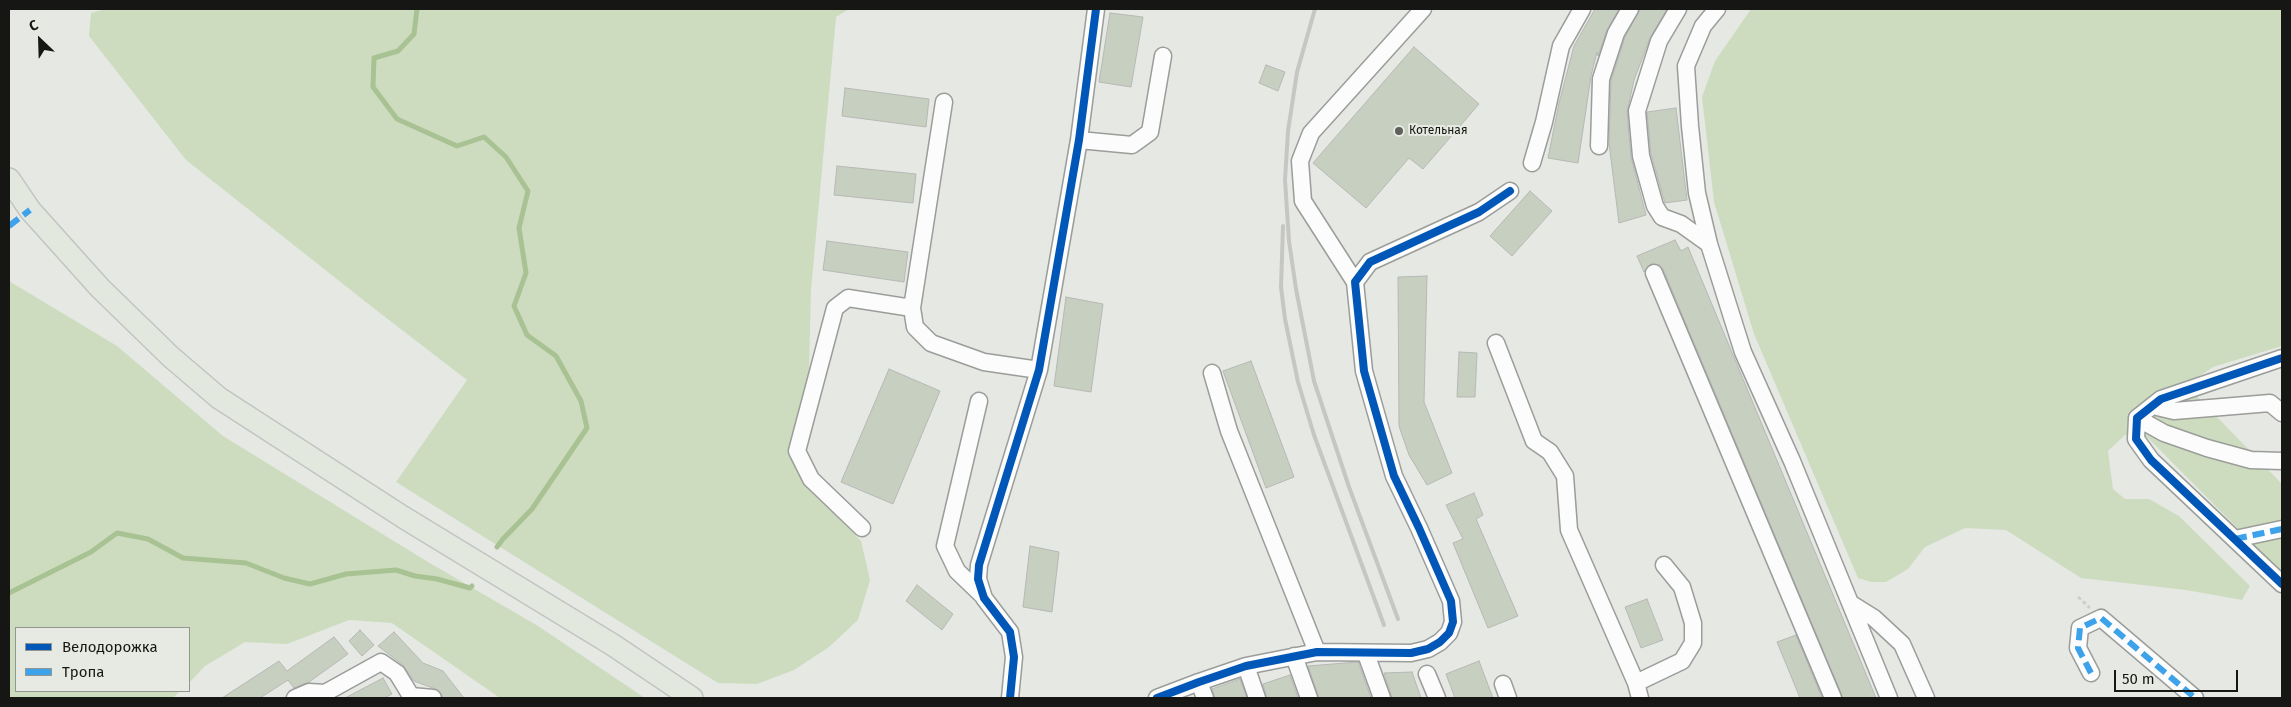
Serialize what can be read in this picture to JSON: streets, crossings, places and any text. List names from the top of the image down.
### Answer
{
  "places": ["Котельная"],
  "legend": ["Велодорожка", "Тропа"],
  "scale_bar": "50 m",
  "north": "top left"
}
